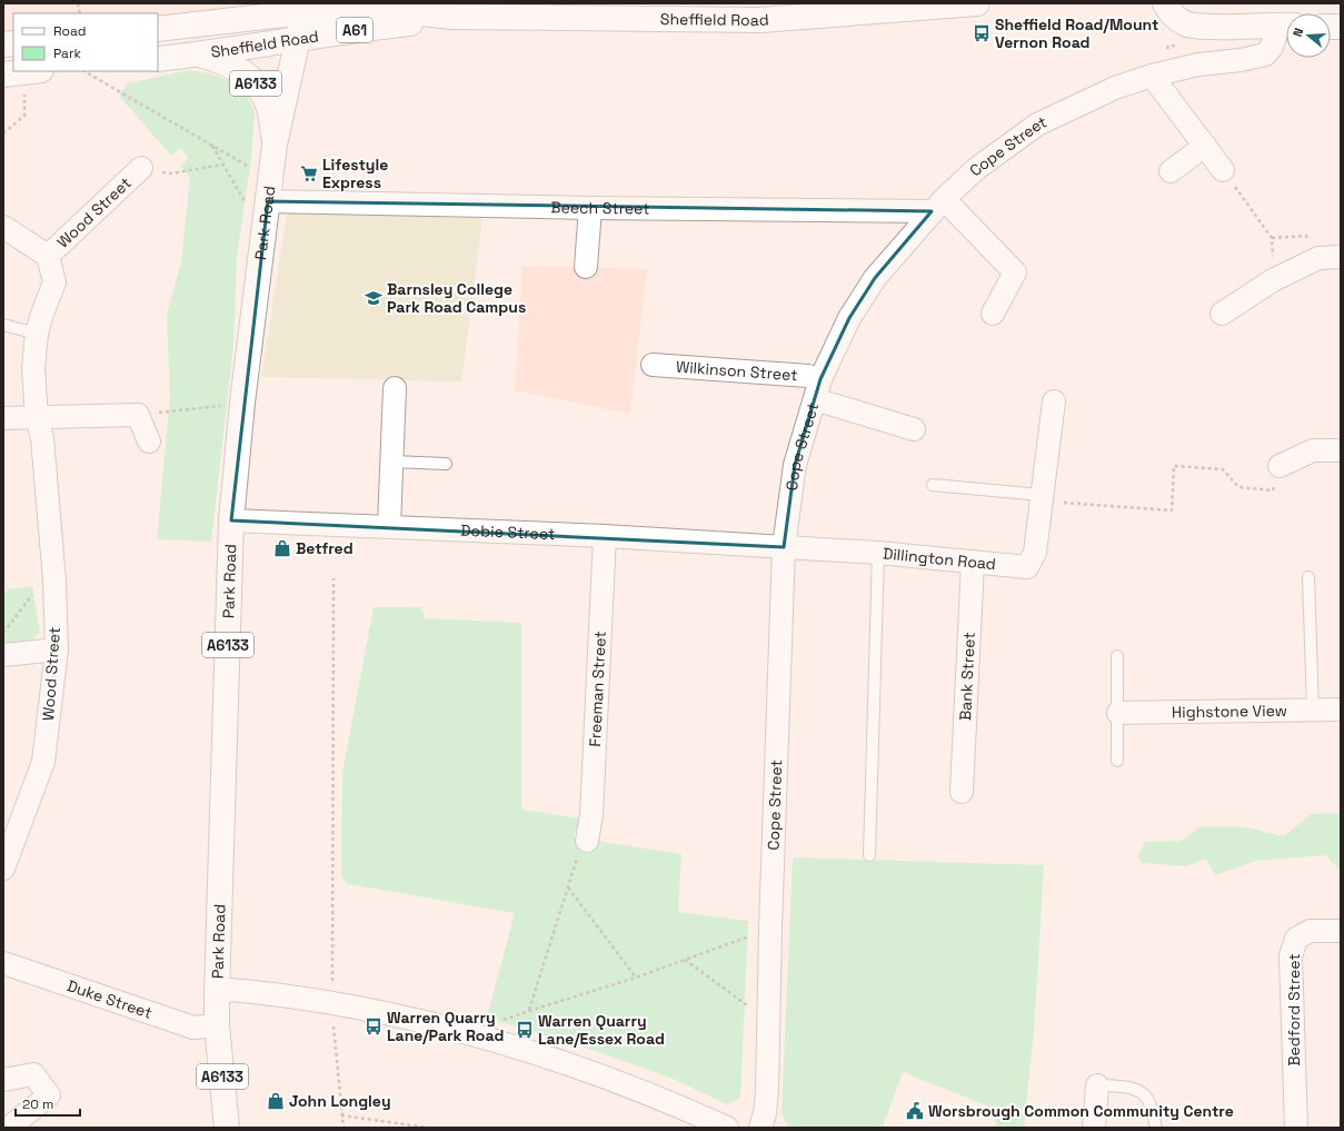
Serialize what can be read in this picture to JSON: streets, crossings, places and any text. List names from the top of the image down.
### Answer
{
  "streets": {
    "main road": [
      "Sheffield Road",
      "A61",
      "A6133",
      "Park Road"
    ],
    "street": [
      "Cope Street",
      "Beech Street",
      "Wood Street",
      "Wilkinson Street",
      "Dobie Street",
      "Dillington Road",
      "Bank Street",
      "Freeman Street",
      "Highstone View",
      "Duke Street",
      "Bedford Street"
    ]
  },
  "crossings": [
    ["Sheffield Road", "A6133"],
    ["Sheffield Road", "Park Road"],
    ["A6133", "Park Road"],
    ["Cope Street", "Beech Street"],
    ["Cope Street", "Wilkinson Street"],
    ["Cope Street", "Dobie Street"],
    ["Cope Street", "Dillington Road"],
    ["Beech Street", "Park Road"],
    ["Park Road", "Dobie Street"],
    ["Park Road", "Duke Street"],
    ["Dobie Street", "Dillington Road"],
    ["Dobie Street", "Freeman Street"],
    ["Dillington Road", "Bank Street"]
  ],
  "places": {
    "bus stop": ["Sheffield Road/Mount Vernon Road", "Warren Quarry Lane/Park Road", "Warren Quarry Lane/Essex Road"],
    "supermarket": ["Lifestyle Express"],
    "school or university": ["Barnsley College Park Road Campus"],
    "shop": ["Betfred", "John Longley"],
    "public building": ["Worsbrough Common Community Centre"]
  },
  "legend": ["Road", "Park"],
  "scale_bar": "20 m",
  "north": "left"
}
